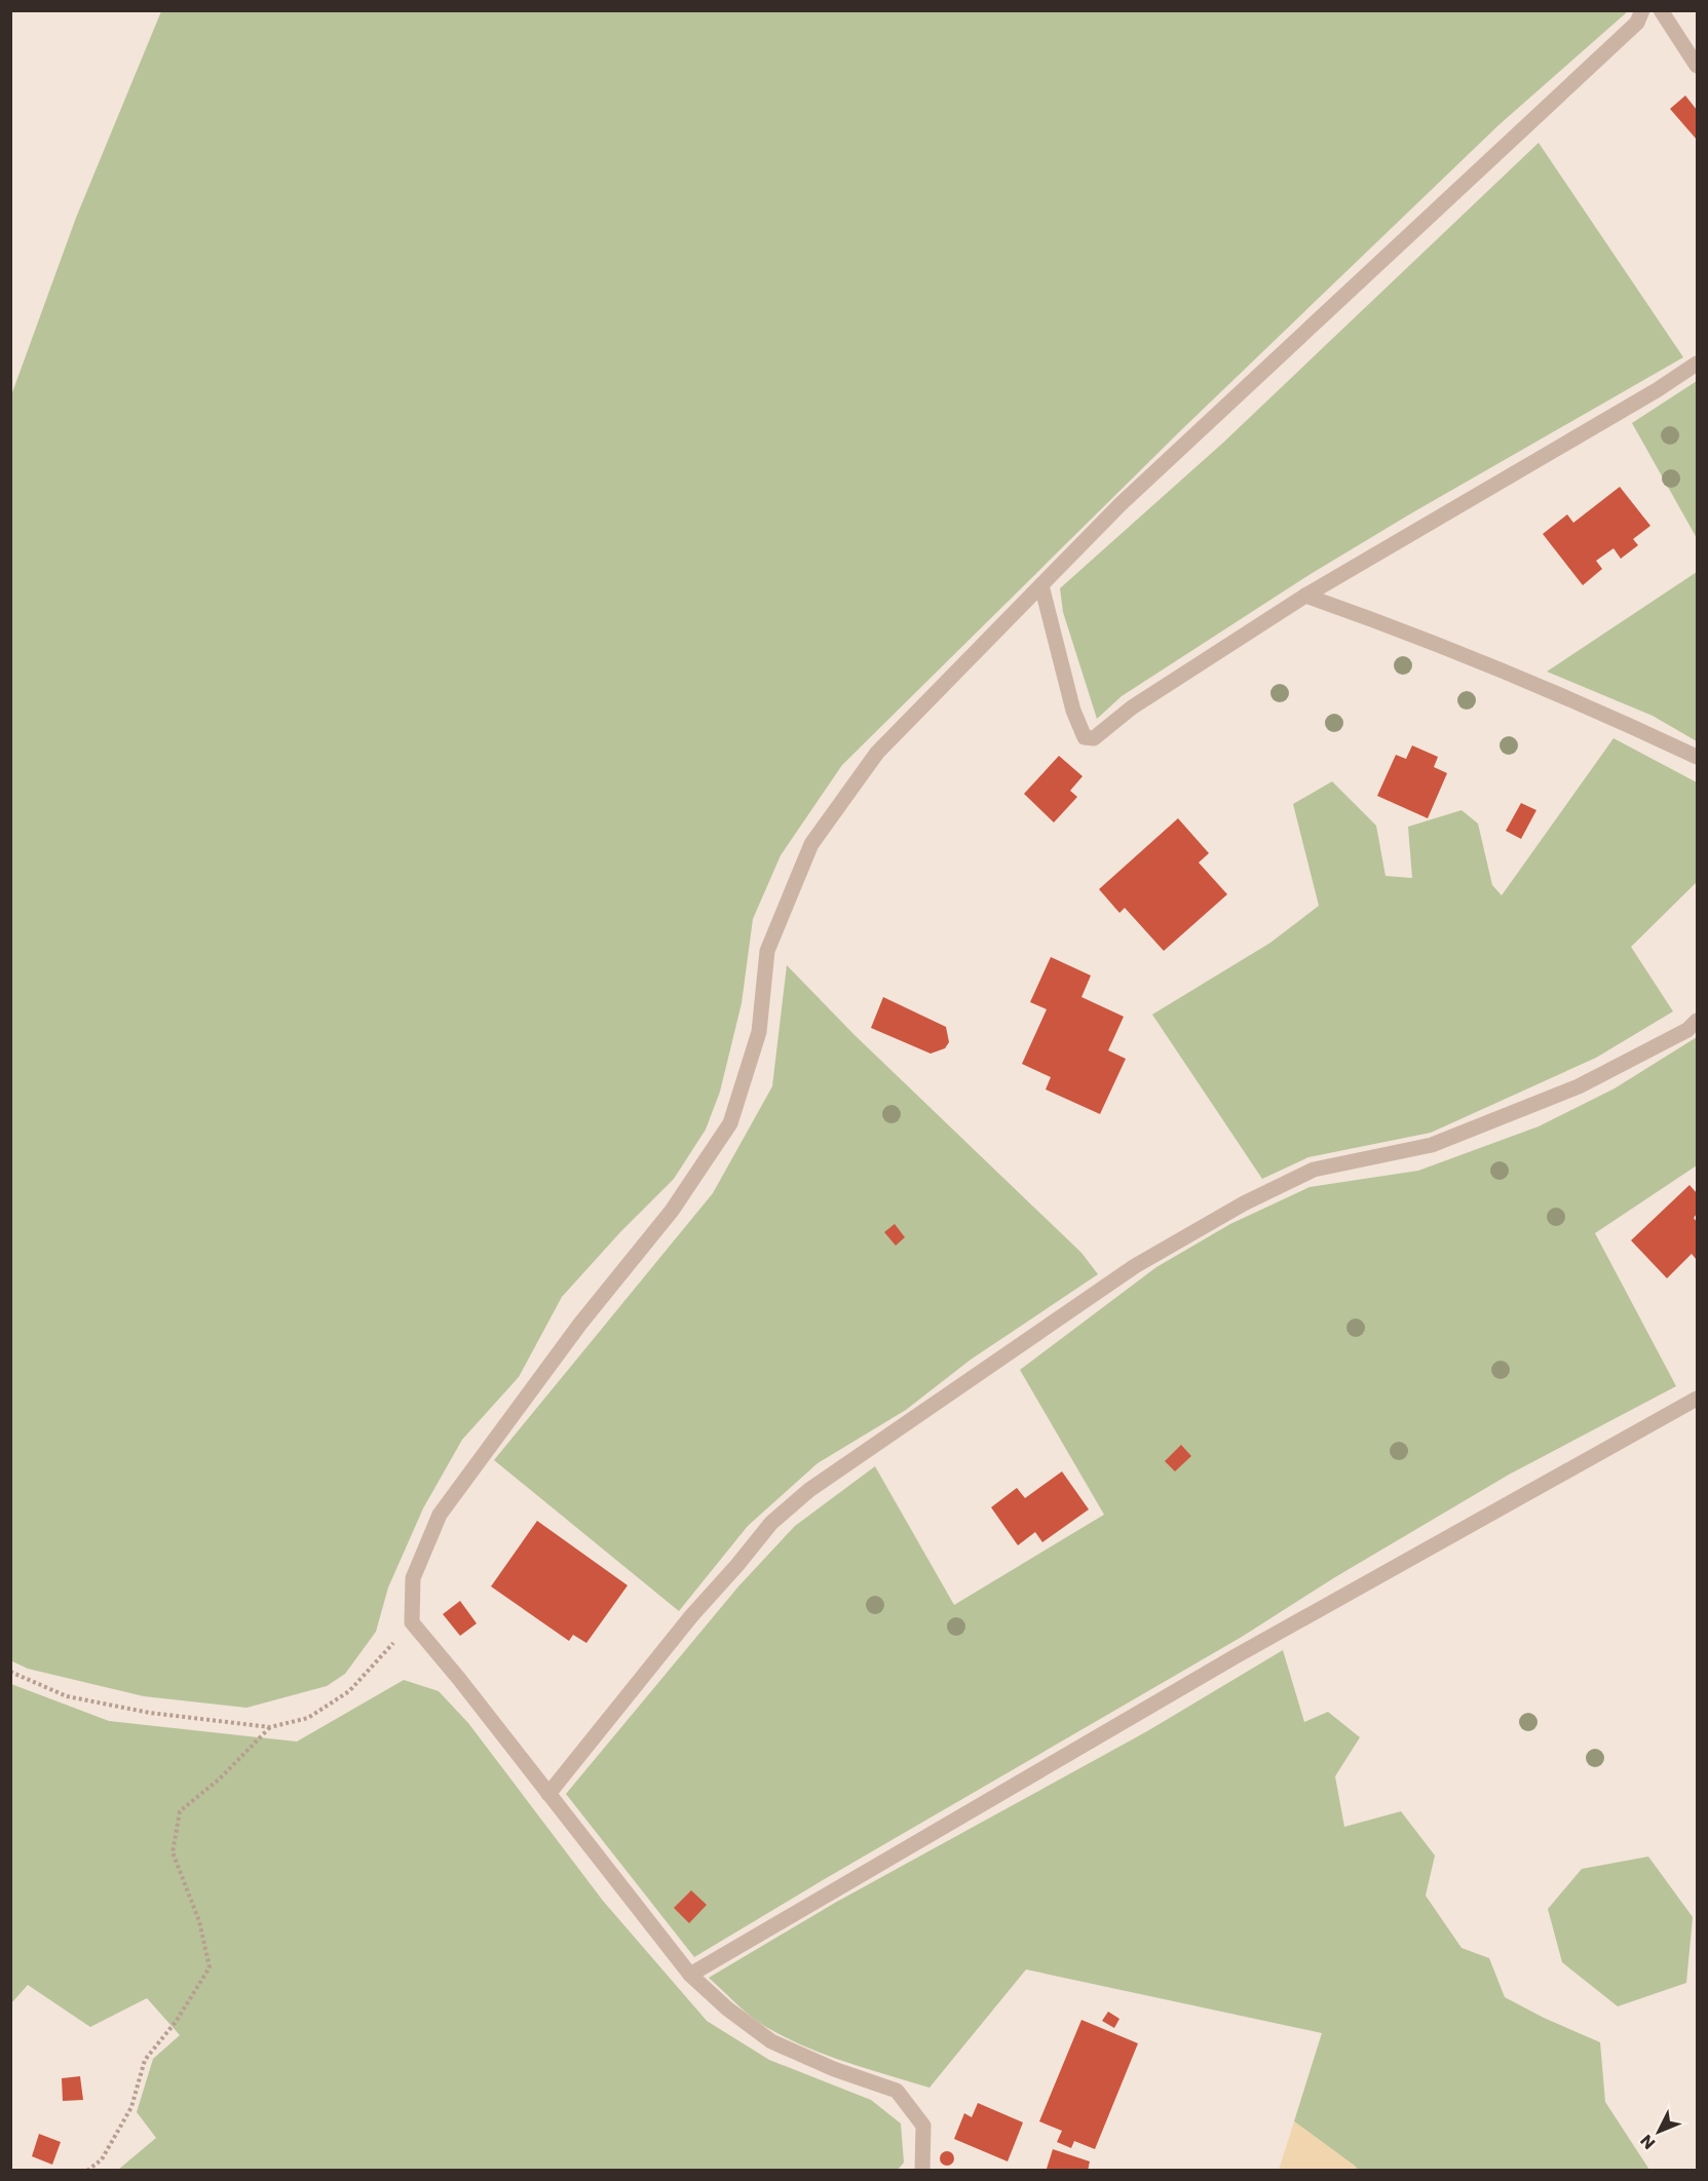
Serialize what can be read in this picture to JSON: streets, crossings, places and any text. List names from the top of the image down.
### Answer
{
  "north": "bottom left"
}
